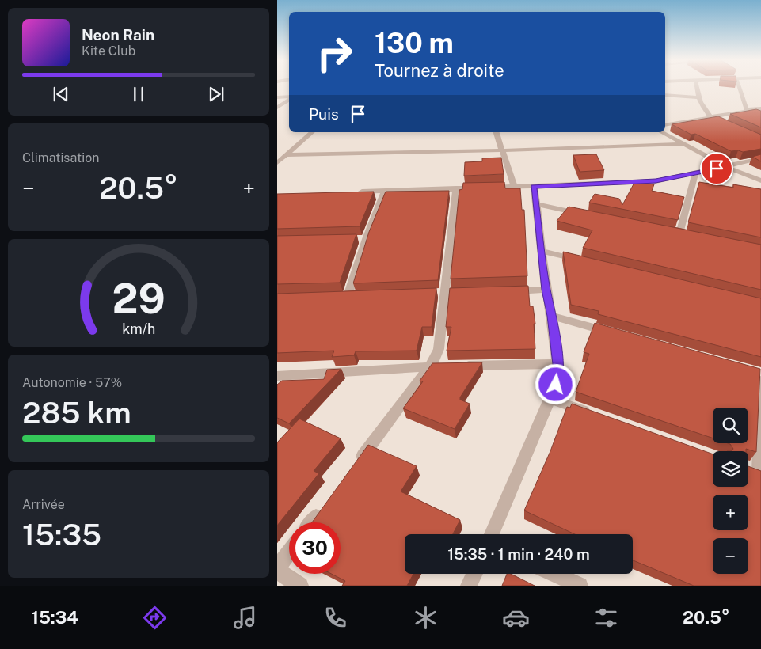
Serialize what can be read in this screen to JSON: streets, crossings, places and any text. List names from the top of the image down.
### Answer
{
  "page": {
    "turn": ["130 m", "Tournez à droite"],
    "song": ["Neon Rain", "Kite Club"],
    "then": "Puis",
    "tile": [
      "Climatisation",
      ["Autonomie · 57%", "285 km"],
      ["Arrivée", "15:35"]
    ],
    "heat": ["−", "20.5°", "+"],
    "map_buttons": ["+", "−"],
    "limit": "30",
    "trip": "15:35 · 1 min · 240 m",
    "tabs": ["15:34", "20.5°"],
    "gauge": ["29", "km/h"]
  }
}
